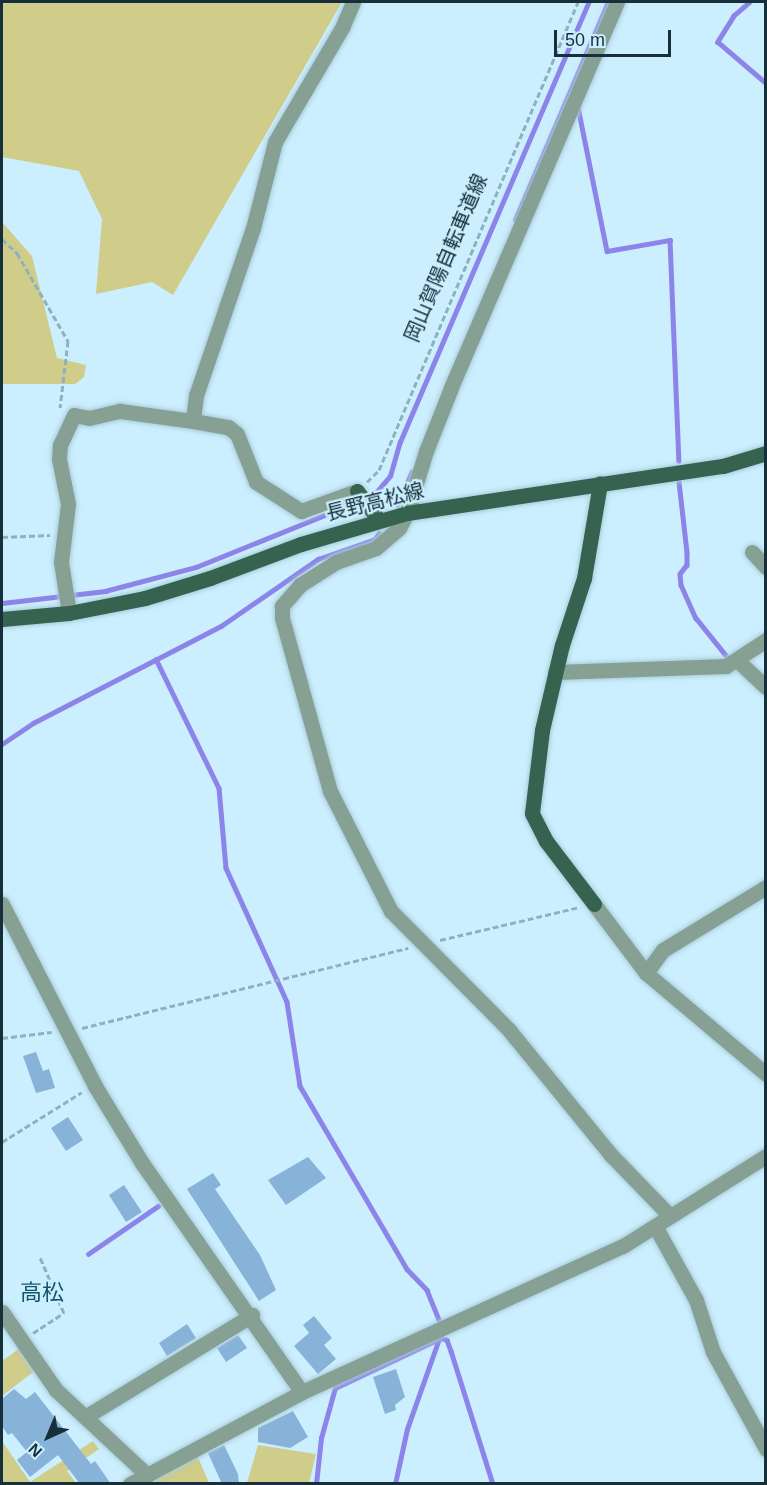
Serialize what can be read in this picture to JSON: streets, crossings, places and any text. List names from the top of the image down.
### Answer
{
  "streets": {
    "main road": ["長野高松線"],
    "path": ["岡山賀陽自転車道線"]
  },
  "districts": ["高松"],
  "scale_bar": "50 m",
  "north": "bottom left"
}
